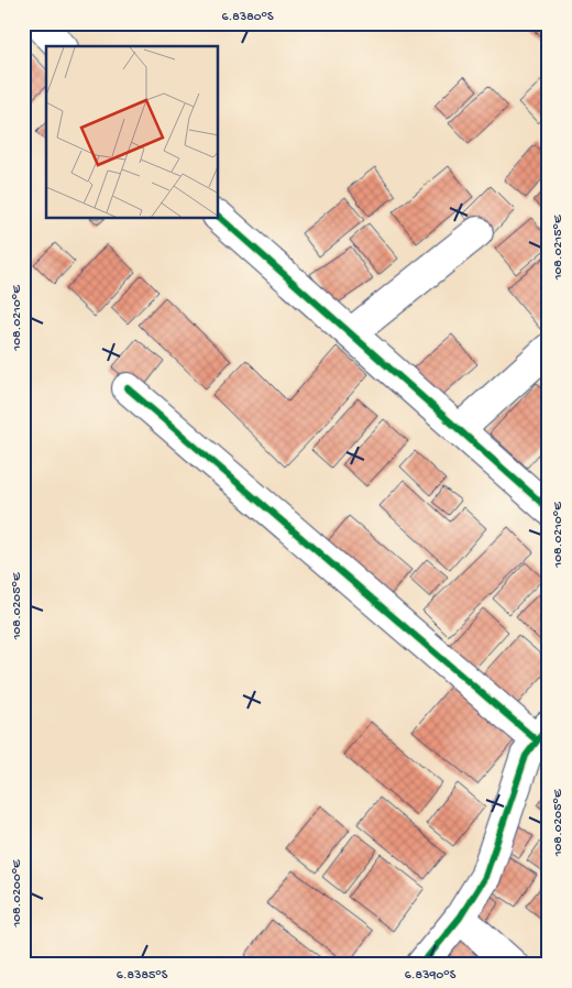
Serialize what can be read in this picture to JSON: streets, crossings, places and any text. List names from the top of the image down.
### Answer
{
  "coordinates": [
    "6.8380°S",
    "108.0215°E",
    "108.0210°E",
    "108.0205°E",
    "108.0200°E",
    "6.8385°S",
    "6.8390°S"
  ]
}
